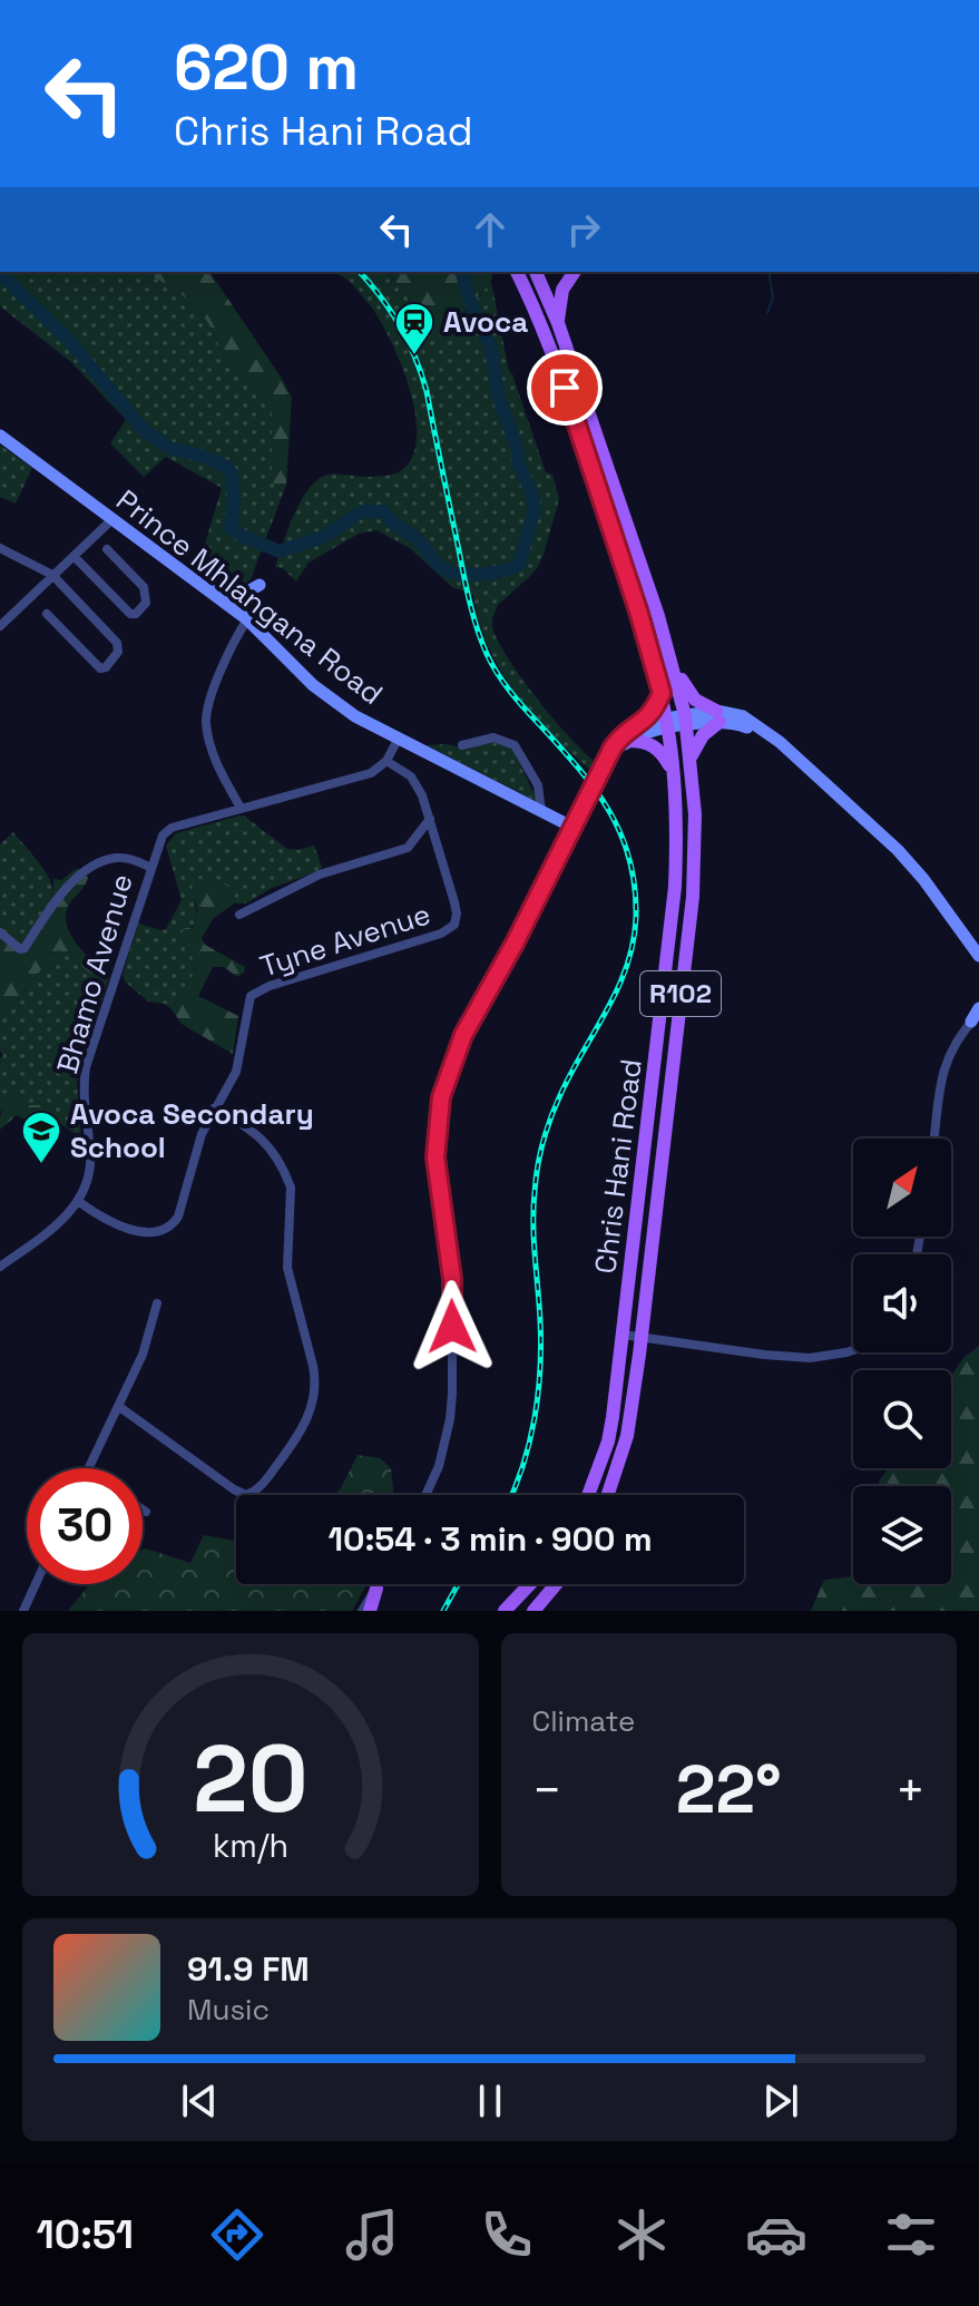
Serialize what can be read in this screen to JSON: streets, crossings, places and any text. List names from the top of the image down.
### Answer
{
  "streets": {
    "main road": ["R102", "Chris Hani Road"],
    "street": ["Prince Mhlangana Road", "Tyne Avenue", "Bhamo Avenue"]
  },
  "crossings": [
    ["Tyne Avenue", "Bhamo Avenue"]
  ],
  "places": {
    "station": ["Avoca"],
    "school or university": ["Avoca Secondary School"]
  },
  "north": "top right",
  "page": {
    "turn": ["620 m", "Chris Hani Road"],
    "limit": "30",
    "trip": "10:54 · 3 min · 900 m",
    "tile": "Climate",
    "heat": ["−", "22°", "+"],
    "song": ["91.9 FM", "Music"],
    "tabs": "10:51",
    "gauge": ["20", "km/h"]
  }
}
